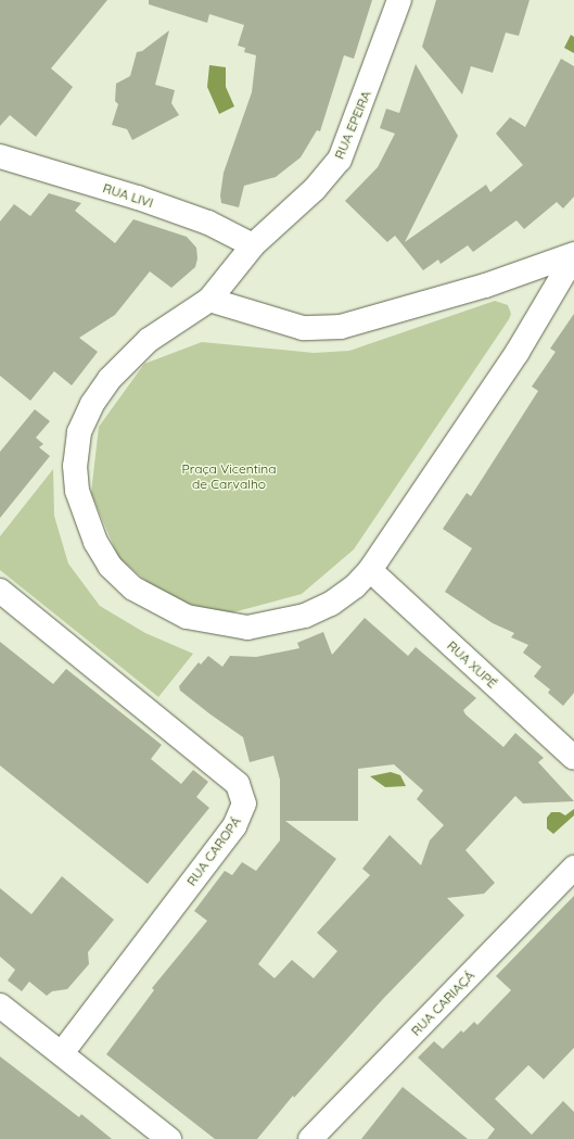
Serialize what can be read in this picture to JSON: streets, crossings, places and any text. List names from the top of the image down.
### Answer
{
  "streets": {
    "street": [
      "RUA EPEIRA",
      "RUA LIVI",
      "RUA XUPÉ",
      "RUA CAROPÁ",
      "RUA CARIAÇÁ"
    ]
  },
  "crossings": [
    ["RUA EPEIRA", "RUA LIVI"]
  ],
  "parks": ["Praça Vicentina de Carvalho"]
}
